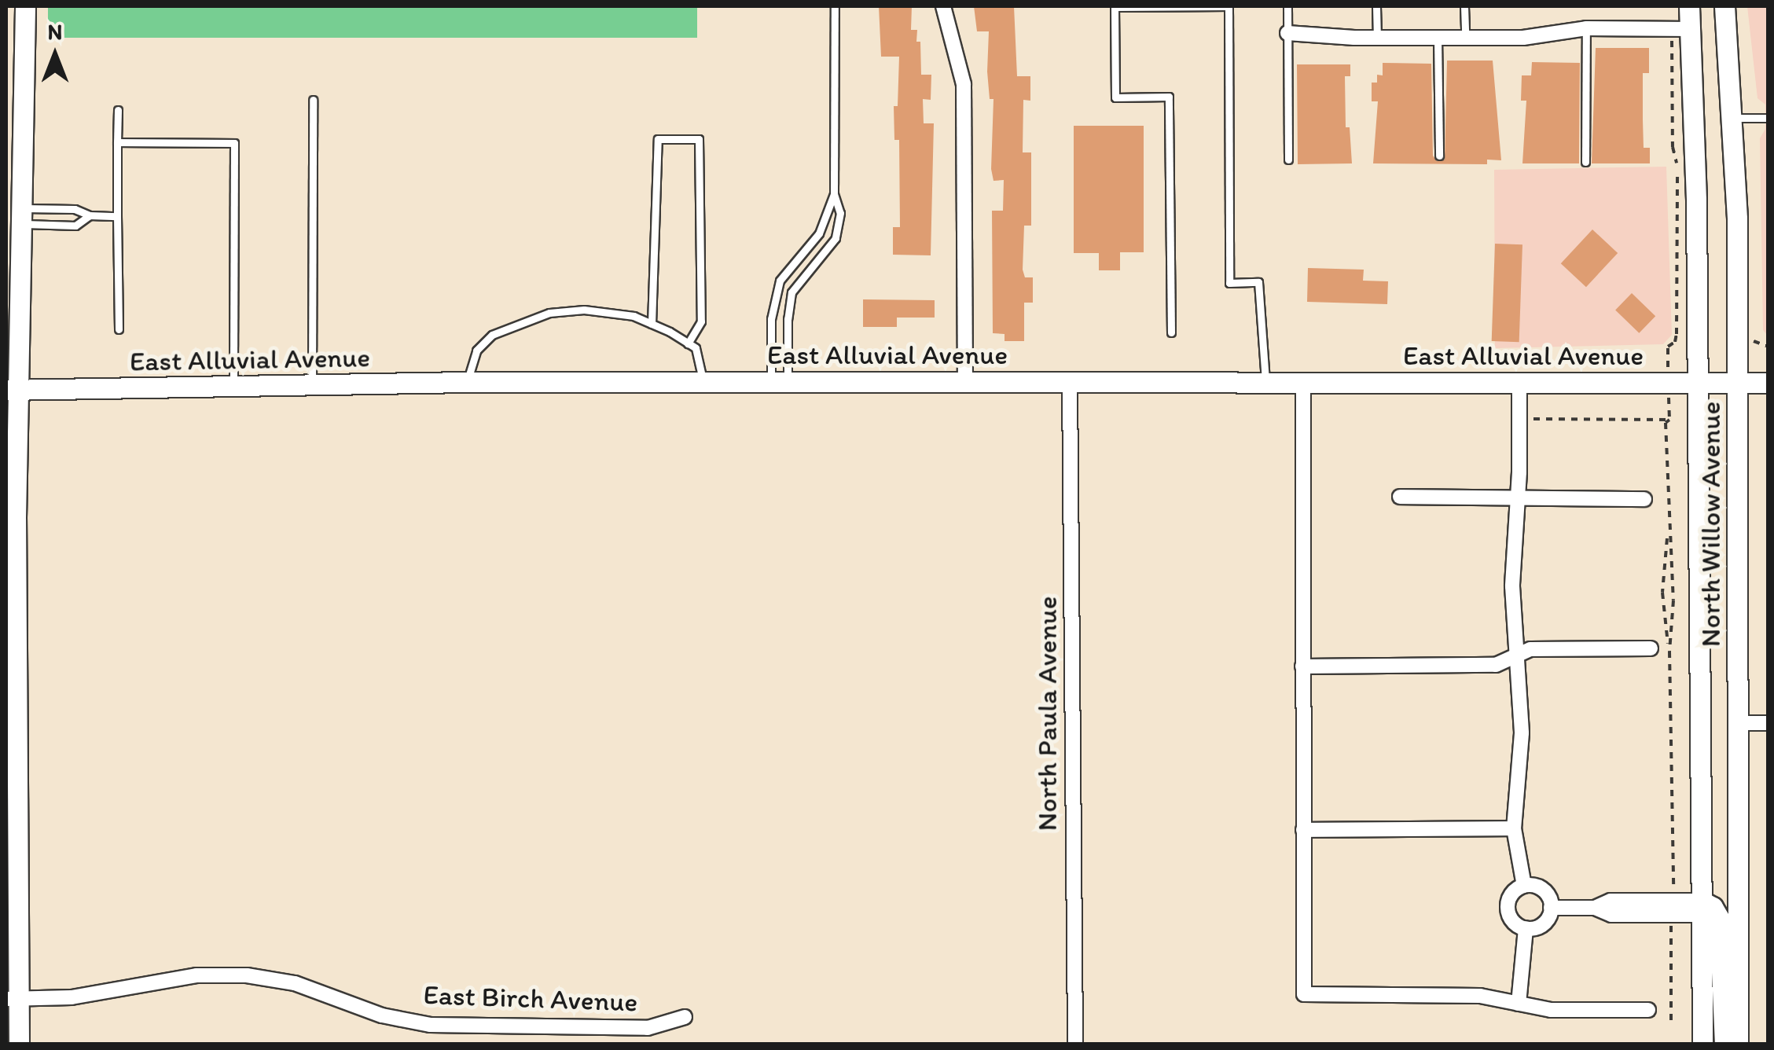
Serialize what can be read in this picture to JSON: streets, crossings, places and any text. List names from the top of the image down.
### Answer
{
  "streets": {
    "main road": ["East Alluvial Avenue", "North Willow Avenue"],
    "street": ["North Paula Avenue", "East Birch Avenue"]
  },
  "crossings": [
    ["East Alluvial Avenue", "North Willow Avenue"],
    ["East Alluvial Avenue", "North Paula Avenue"]
  ],
  "north": "top"
}
